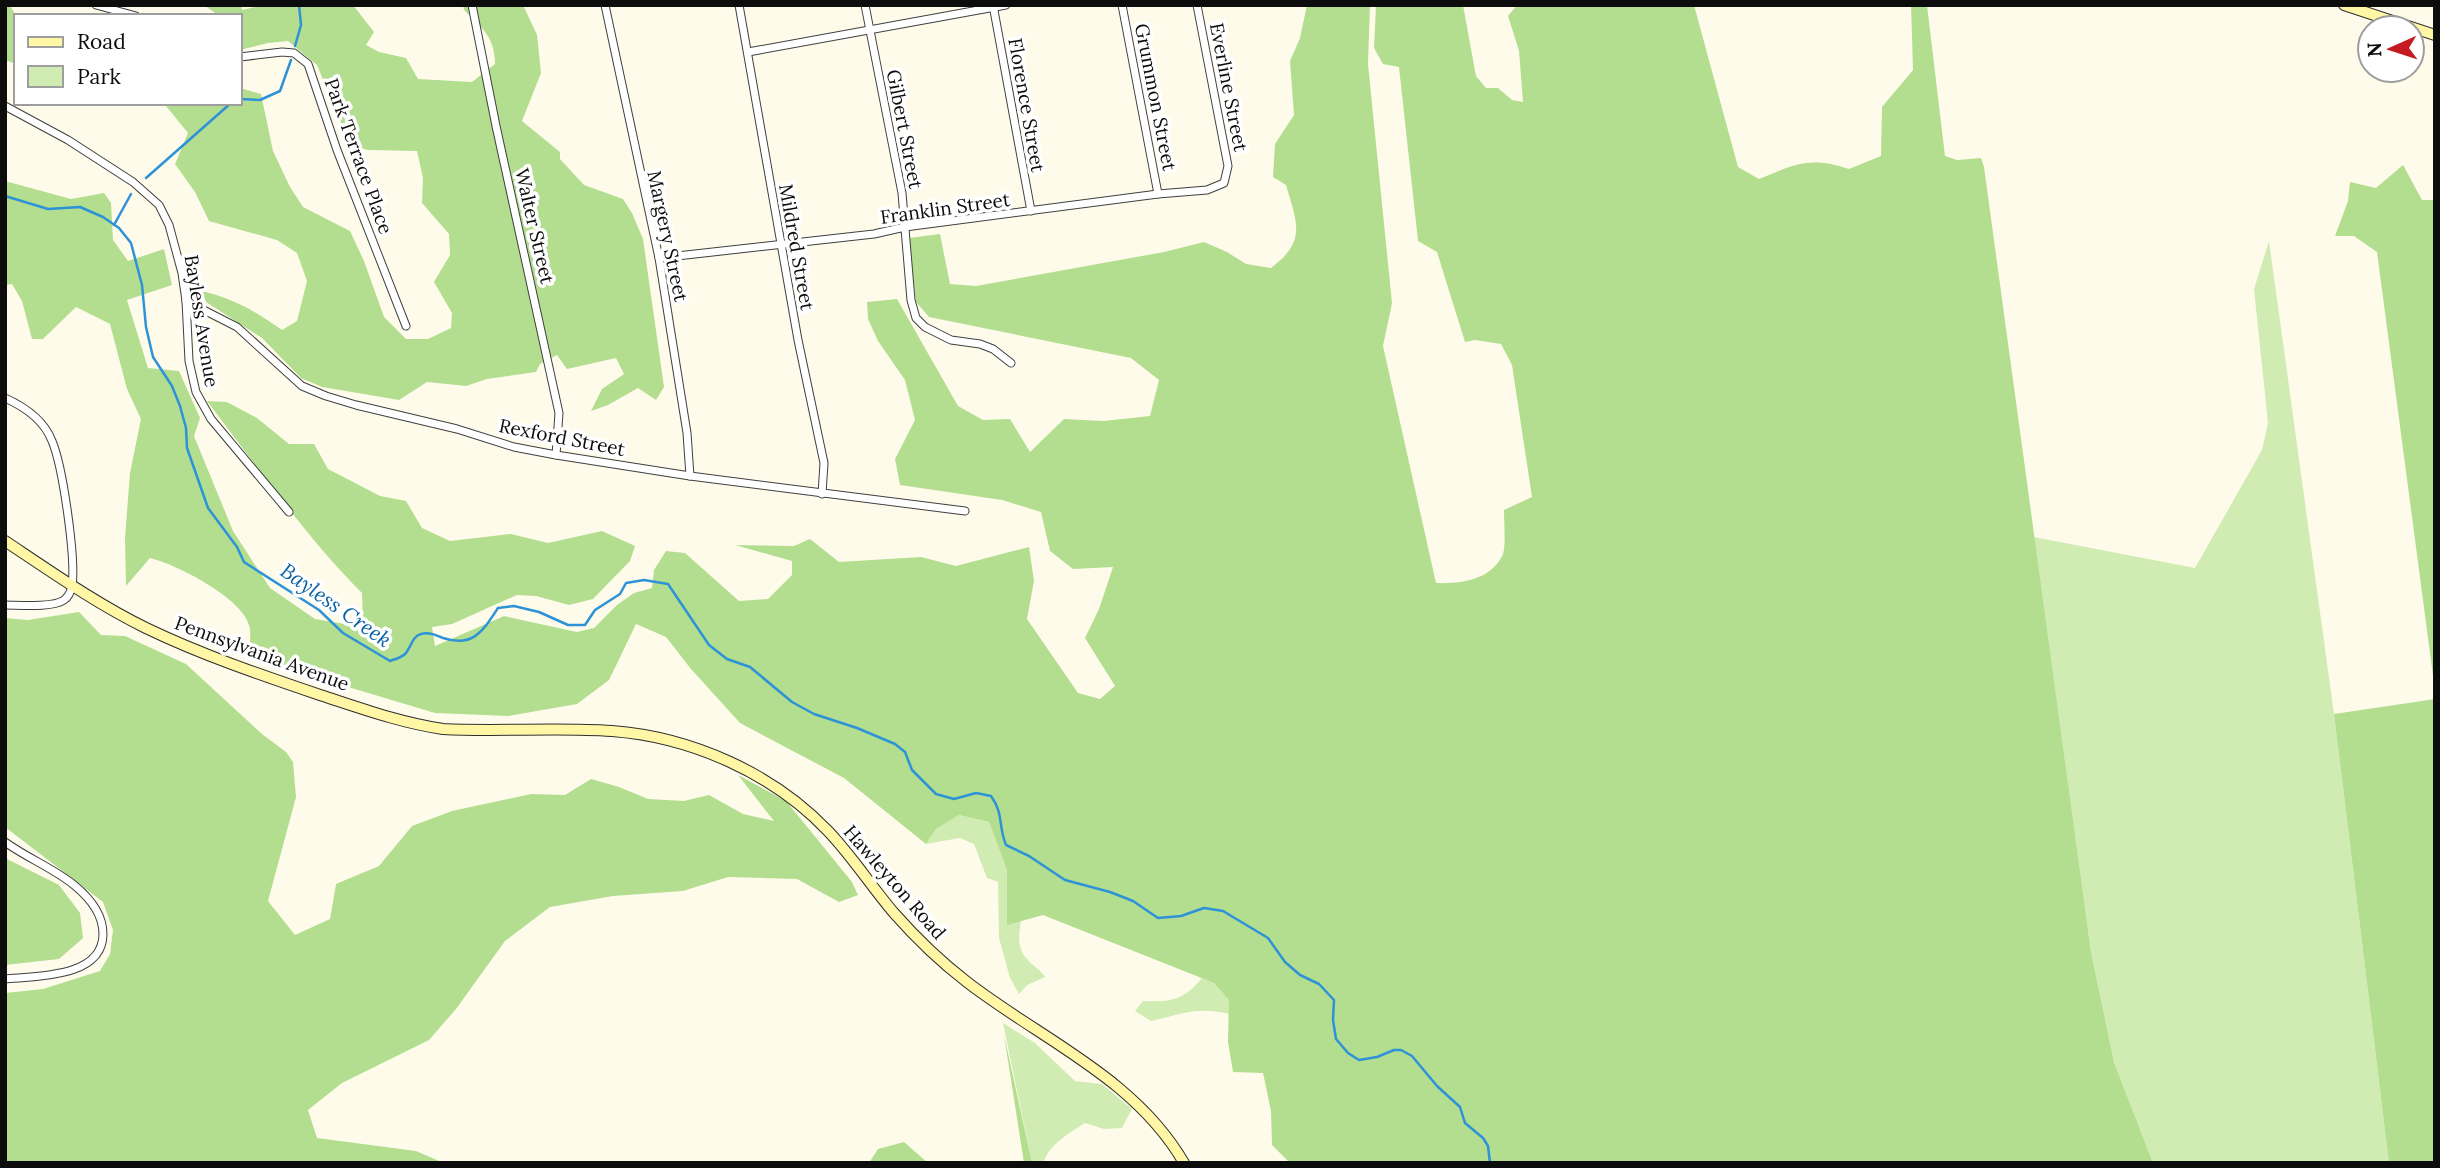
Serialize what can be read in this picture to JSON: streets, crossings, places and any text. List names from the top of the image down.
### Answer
{
  "streets": {
    "street": [
      "Everline Street",
      "Grummon Street",
      "Florence Street",
      "Gilbert Street",
      "Park Terrace Place",
      "Franklin Street",
      "Walter Street",
      "Margery Street",
      "Mildred Street",
      "Bayless Avenue",
      "Rexford Street",
      "Pennsylvania Avenue",
      "Hawleyton Road"
    ]
  },
  "crossings": [
    ["Everline Street", "Franklin Street"],
    ["Grummon Street", "Franklin Street"],
    ["Florence Street", "Franklin Street"],
    ["Gilbert Street", "Franklin Street"],
    ["Franklin Street", "Margery Street"],
    ["Franklin Street", "Mildred Street"],
    ["Walter Street", "Rexford Street"],
    ["Margery Street", "Rexford Street"],
    ["Mildred Street", "Rexford Street"],
    ["Bayless Avenue", "Rexford Street"],
    ["Pennsylvania Avenue", "Hawleyton Road"]
  ],
  "water": ["Bayless Creek"],
  "legend": ["Road", "Park"],
  "north": "left"
}
